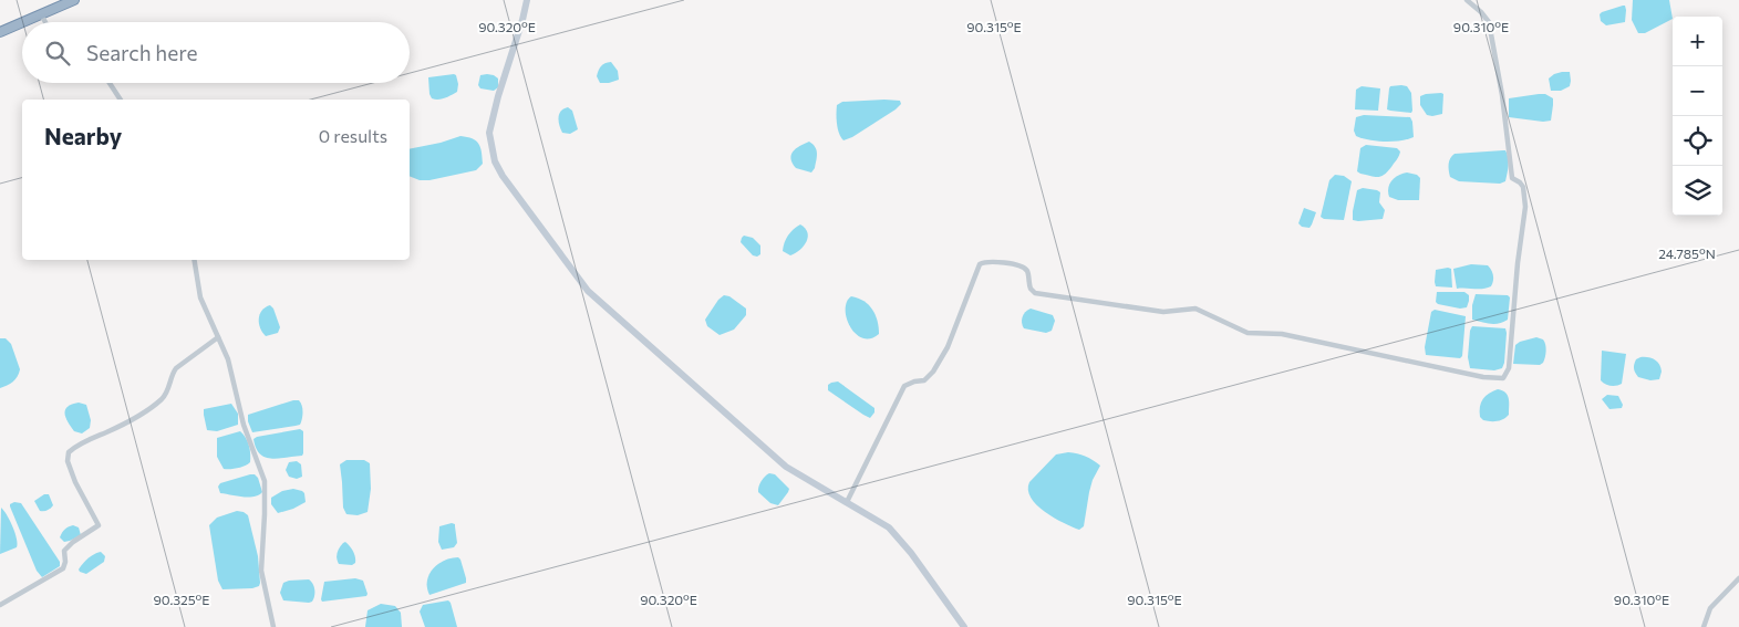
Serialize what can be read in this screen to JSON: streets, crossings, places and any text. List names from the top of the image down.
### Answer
{
  "page": {
    "map_buttons": ["+", "−"],
    "search": "Search here",
    "heading": ["Nearby", "0 results"]
  },
  "coordinates": [
    "90.320°E",
    "90.315°E",
    "90.310°E",
    "24.785°N",
    "90.325°E"
  ]
}
